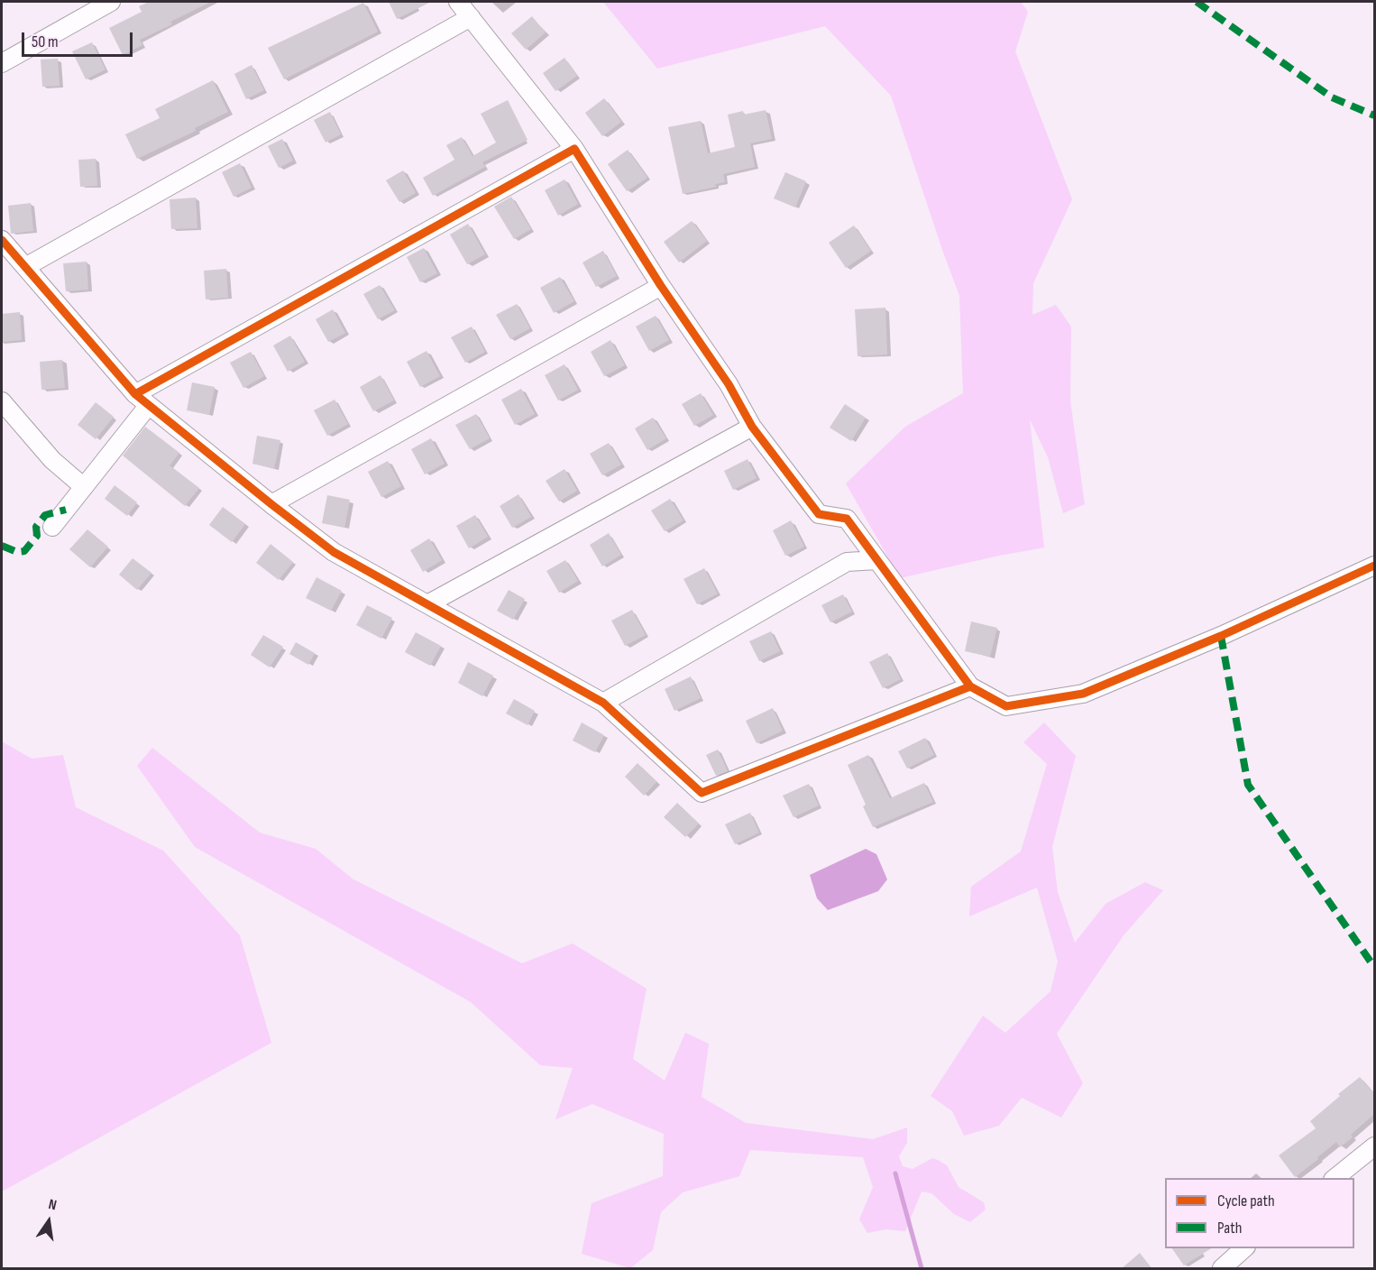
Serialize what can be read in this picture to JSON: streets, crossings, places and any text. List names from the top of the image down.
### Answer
{
  "legend": ["Cycle path", "Path"],
  "scale_bar": "50 m",
  "north": "top"
}
